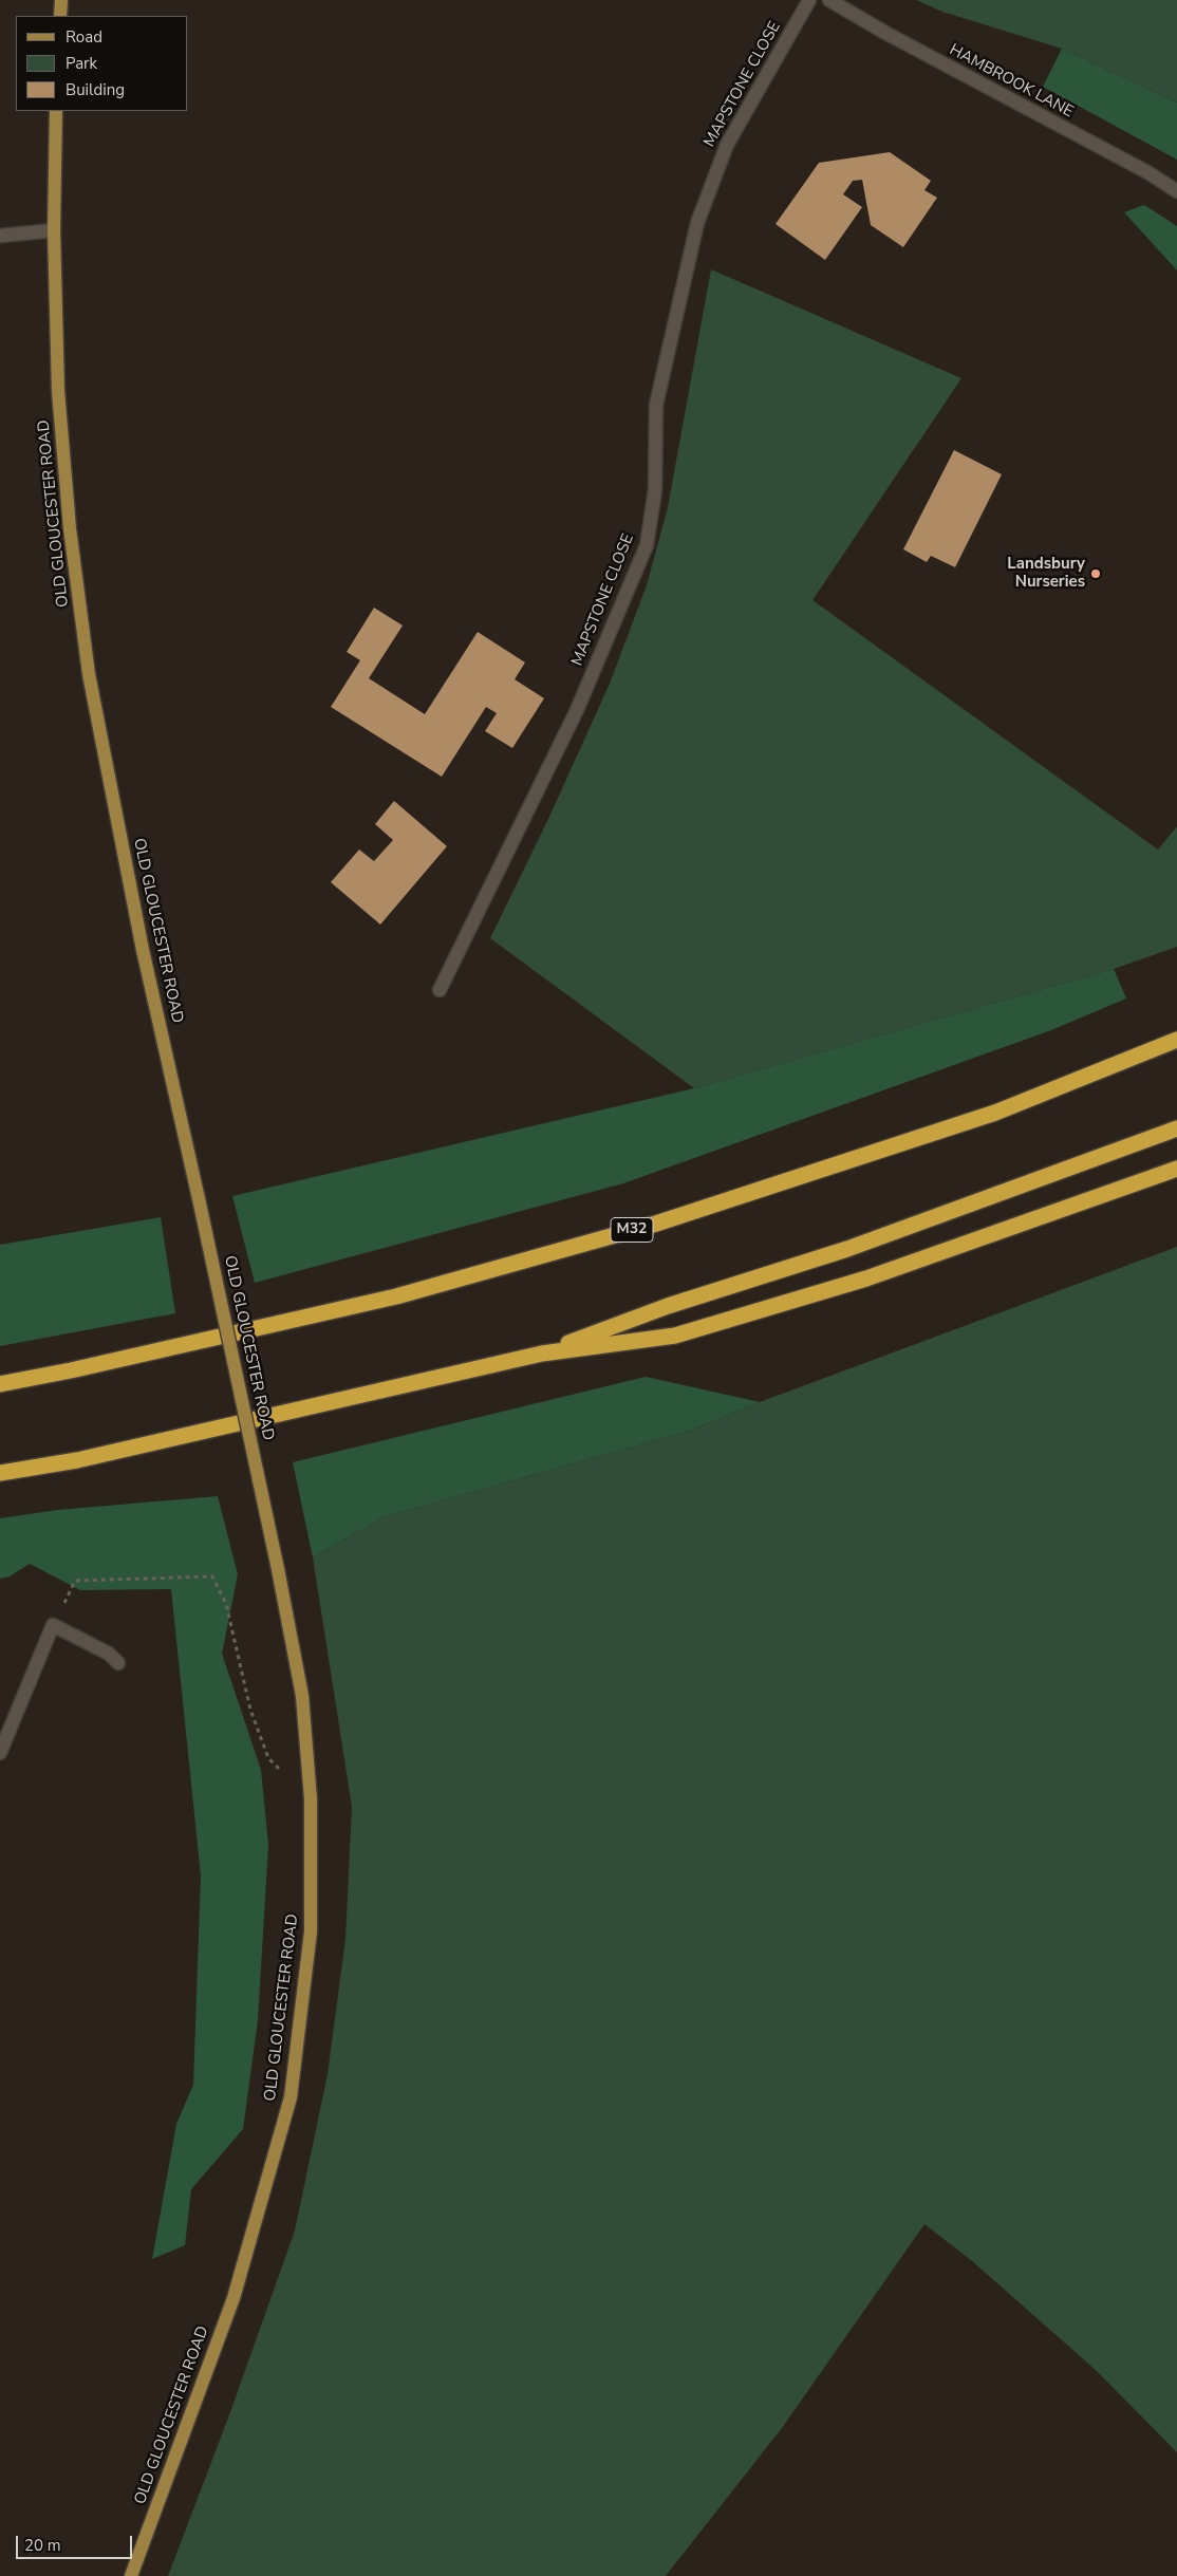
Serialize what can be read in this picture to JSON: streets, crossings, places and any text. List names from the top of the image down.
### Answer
{
  "streets": {
    "highway": ["M32"],
    "main road": ["OLD GLOUCESTER ROAD"],
    "street": ["HAMBROOK LANE", "MAPSTONE CLOSE"]
  },
  "places": ["Landsbury Nurseries"],
  "legend": ["Road", "Park", "Building"],
  "scale_bar": "20 m"
}
